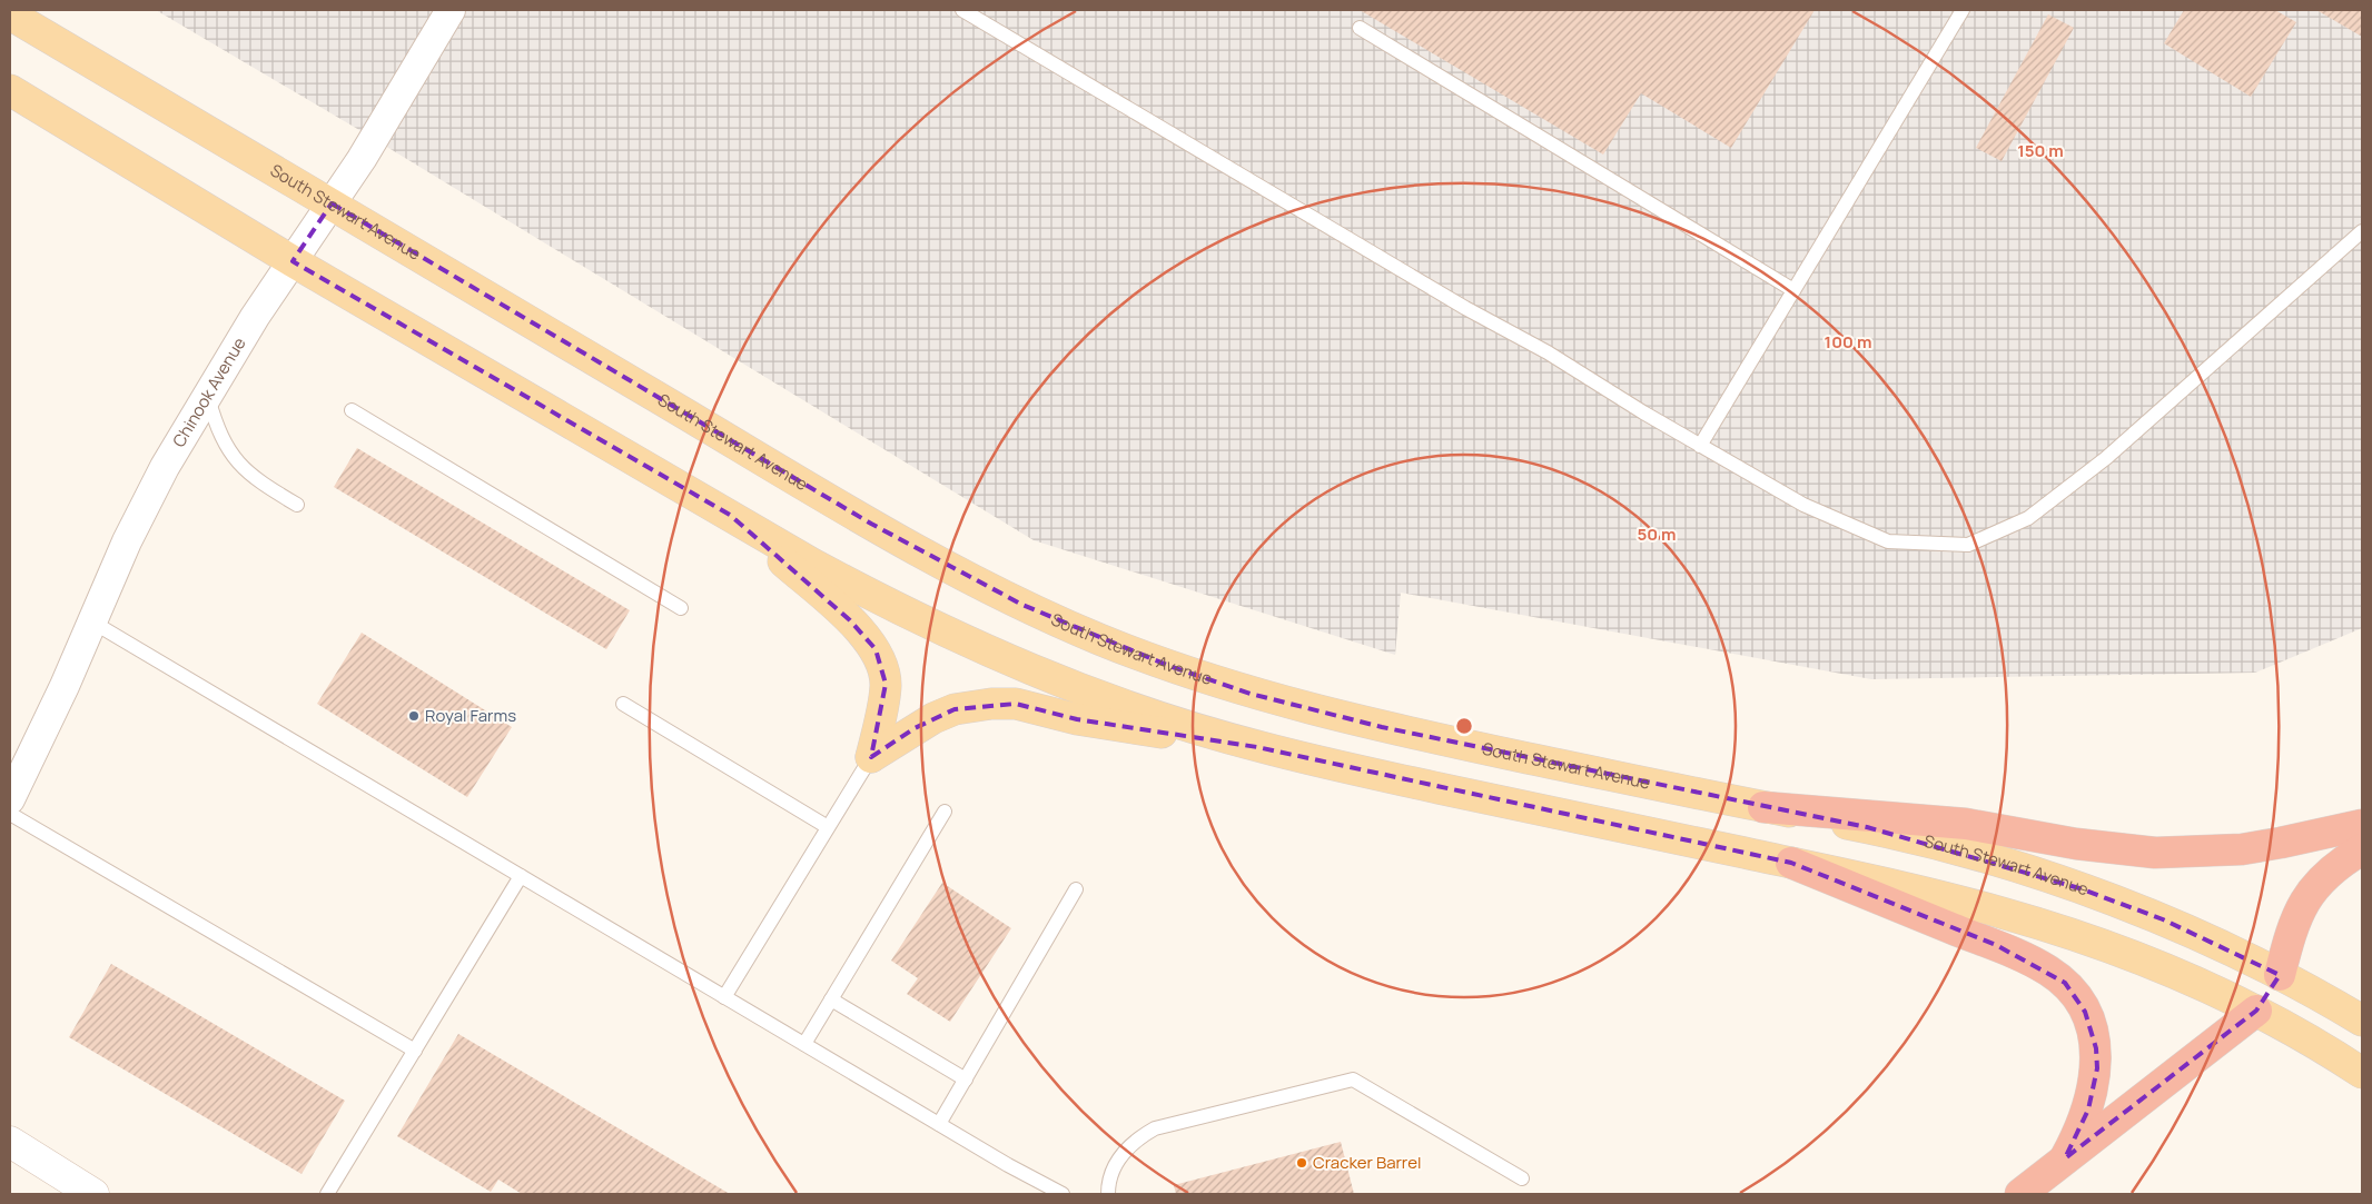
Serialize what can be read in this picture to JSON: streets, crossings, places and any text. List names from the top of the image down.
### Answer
{
  "streets": {
    "main road": ["South Stewart Avenue"],
    "street": ["Chinook Avenue"]
  },
  "crossings": [
    ["South Stewart Avenue", "Chinook Avenue"]
  ],
  "places": ["Royal Farms", "Cracker Barrel"],
  "rings": ["150 m", "100 m", "50 m"]
}
